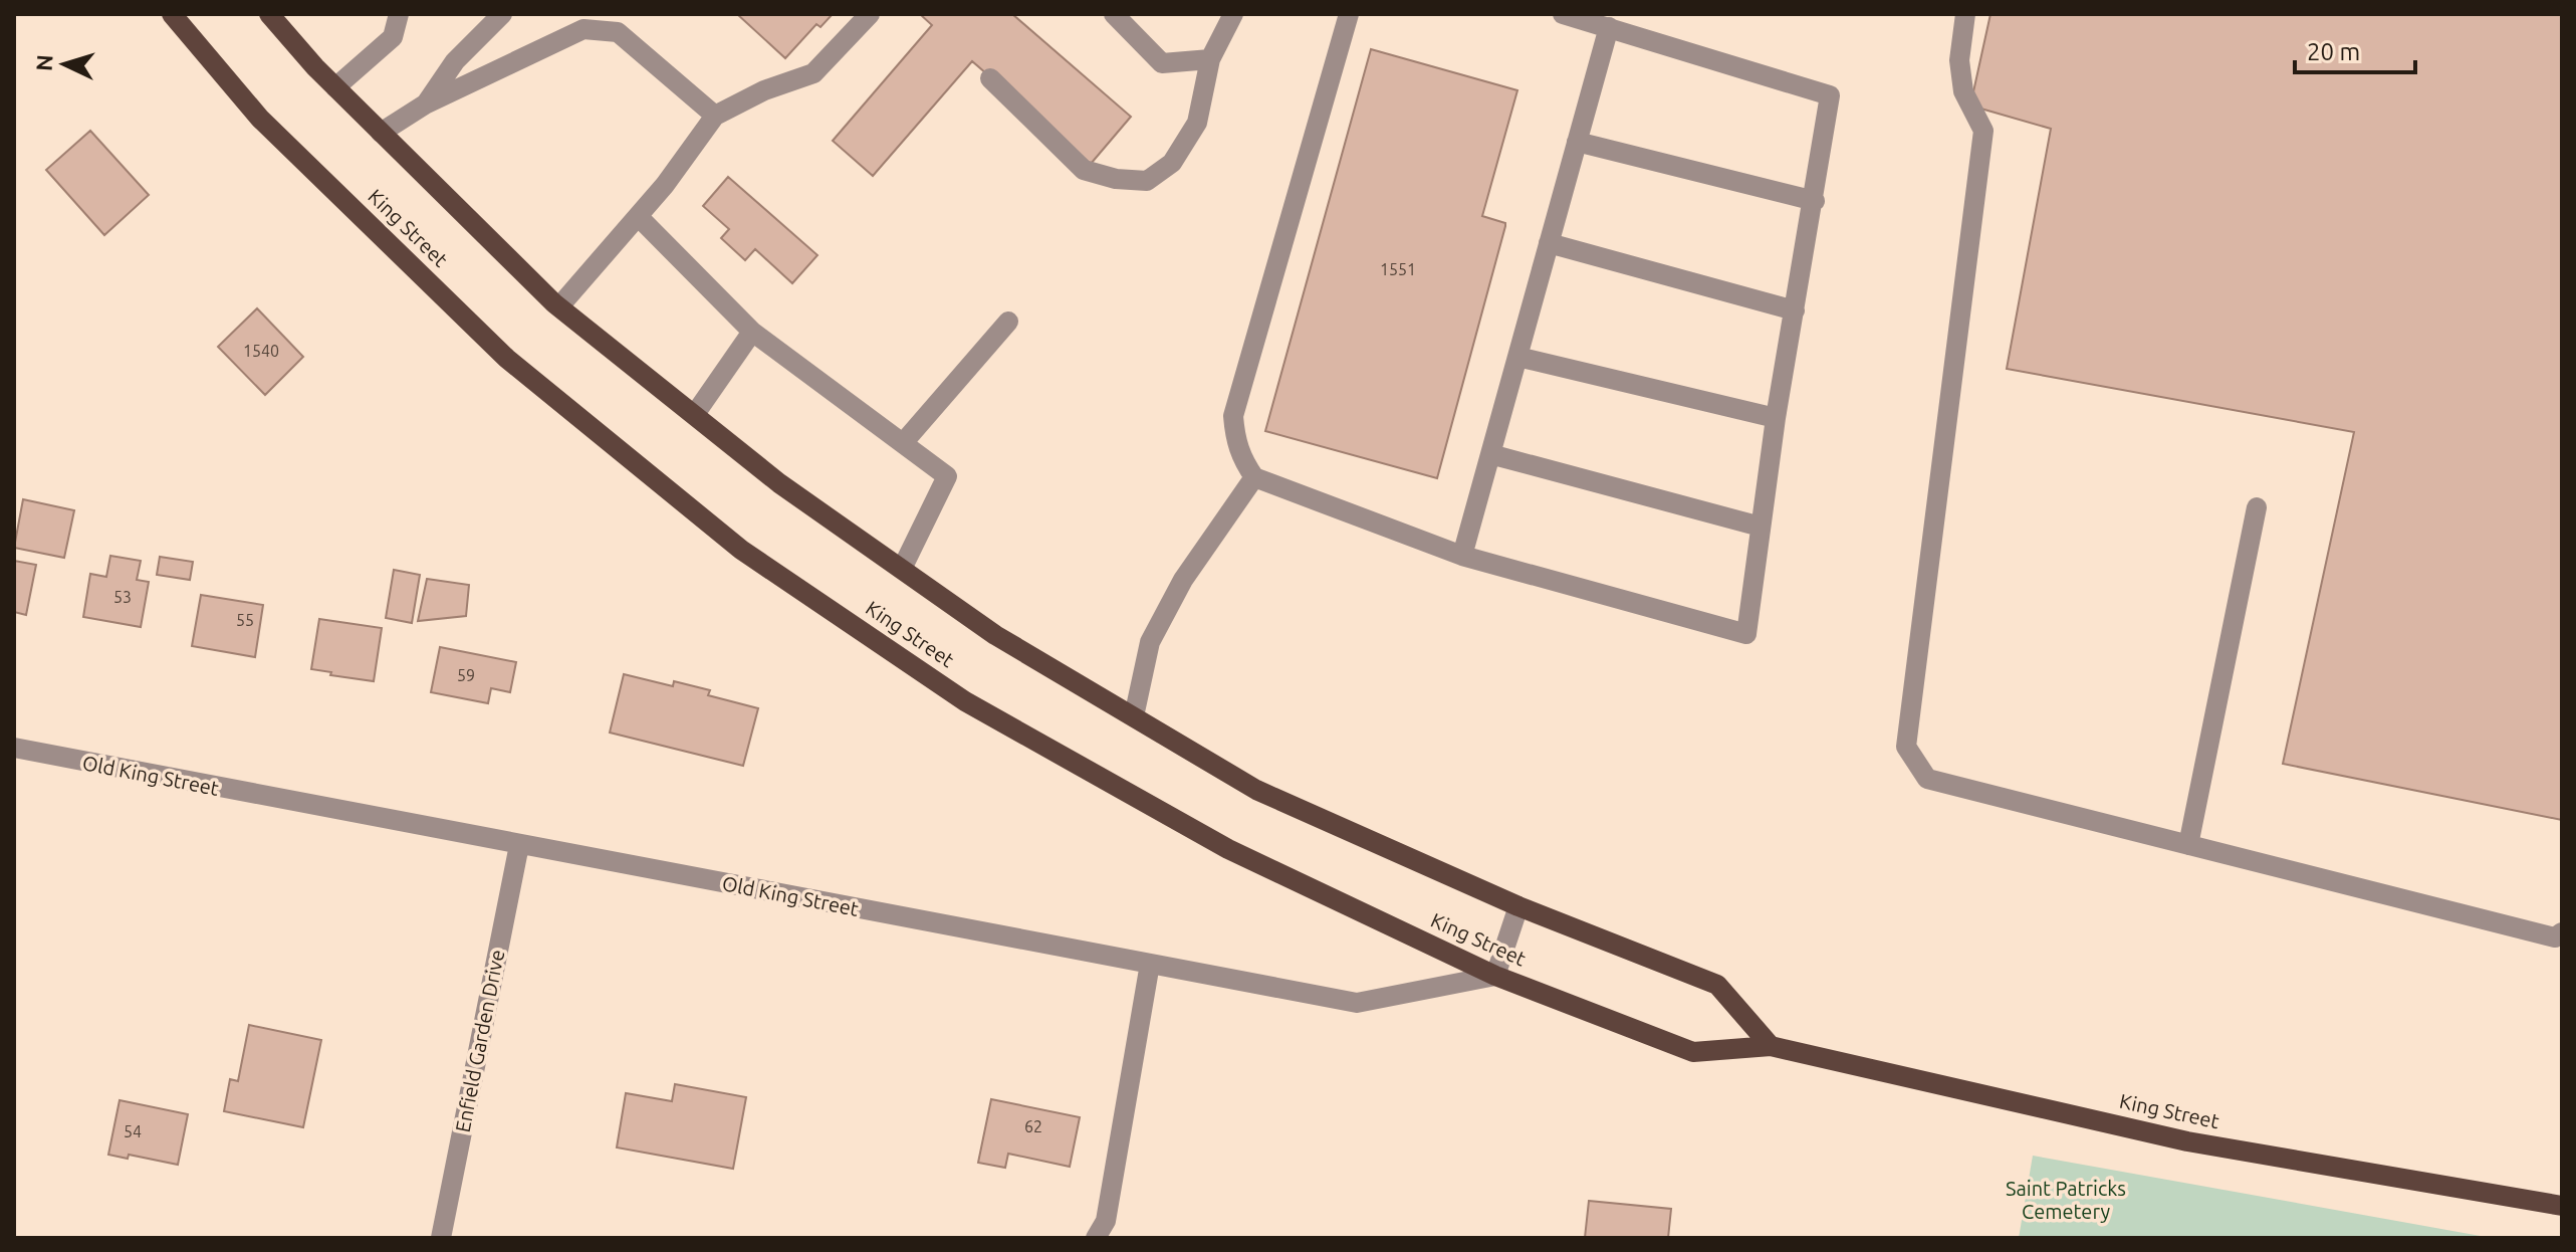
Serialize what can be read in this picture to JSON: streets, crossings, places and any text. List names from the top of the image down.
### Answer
{
  "streets": {
    "main road": ["King Street"],
    "street": ["Old King Street", "Enfield Garden Drive"]
  },
  "crossings": [
    ["King Street", "Old King Street"],
    ["Old King Street", "Enfield Garden Drive"]
  ],
  "parks": ["Saint Patricks Cemetery"],
  "house_numbers": [
    "1551",
    "1540",
    "53",
    "55",
    "59",
    "62",
    "54"
  ],
  "scale_bar": "20 m",
  "north": "left"
}
